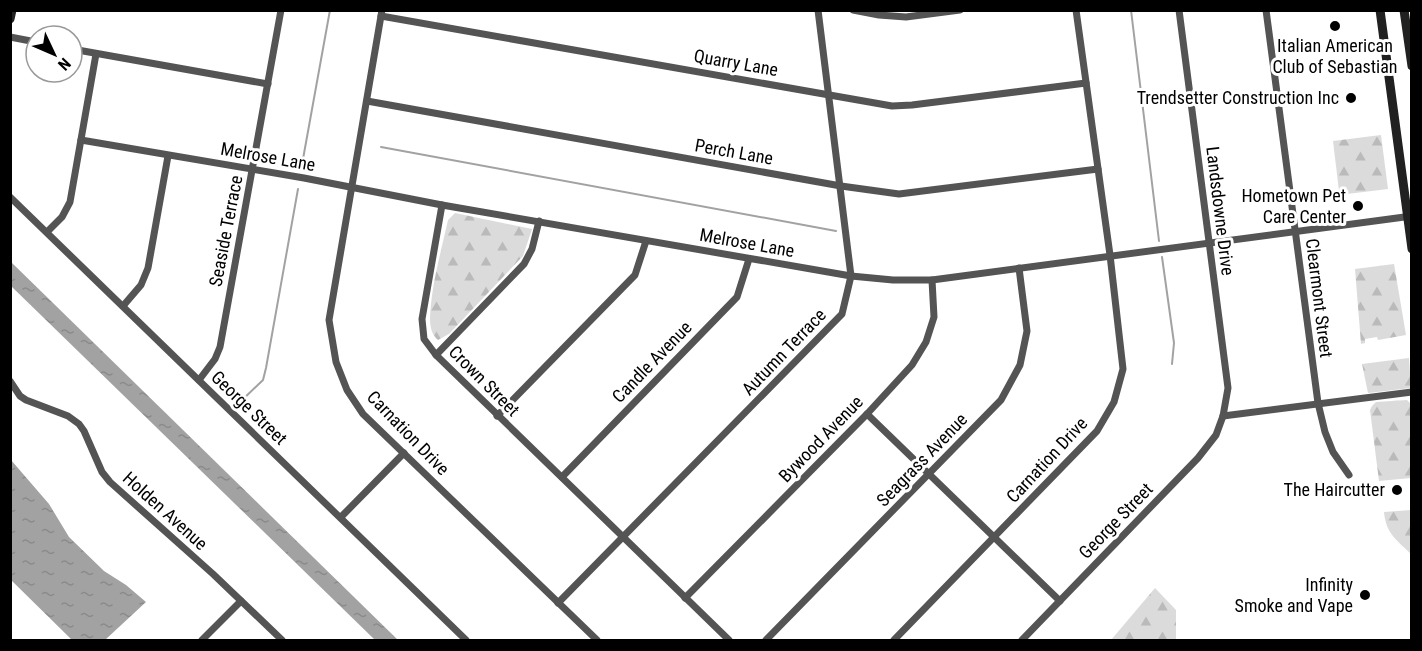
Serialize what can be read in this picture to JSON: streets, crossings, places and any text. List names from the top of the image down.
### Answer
{
  "streets": {
    "street": [
      "Quarry Lane",
      "Perch Lane",
      "Melrose Lane",
      "Landsdowne Drive",
      "Seaside Terrace",
      "Clearmont Street",
      "Autumn Terrace",
      "Candle Avenue",
      "Crown Street",
      "George Street",
      "Carnation Drive",
      "Bywood Avenue",
      "Seagrass Avenue",
      "Holden Avenue"
    ]
  },
  "crossings": [
    ["Quarry Lane", "Autumn Terrace"],
    ["Quarry Lane", "Carnation Drive"],
    ["Perch Lane", "Autumn Terrace"],
    ["Perch Lane", "Carnation Drive"],
    ["Melrose Lane", "Landsdowne Drive"],
    ["Melrose Lane", "Seaside Terrace"],
    ["Melrose Lane", "Clearmont Street"],
    ["Melrose Lane", "Autumn Terrace"],
    ["Melrose Lane", "Candle Avenue"],
    ["Melrose Lane", "Crown Street"],
    ["Melrose Lane", "Carnation Drive"],
    ["Melrose Lane", "Bywood Avenue"],
    ["Melrose Lane", "Seagrass Avenue"],
    ["Landsdowne Drive", "George Street"],
    ["Seaside Terrace", "George Street"],
    ["Autumn Terrace", "Crown Street"],
    ["Autumn Terrace", "Carnation Drive"],
    ["Candle Avenue", "Crown Street"]
  ],
  "places": [
    "Italian American Club of Sebastian",
    "Trendsetter Construction Inc",
    "Hometown Pet Care Center",
    "The Haircutter",
    "Infinity Smoke and Vape"
  ],
  "north": "bottom right"
}
